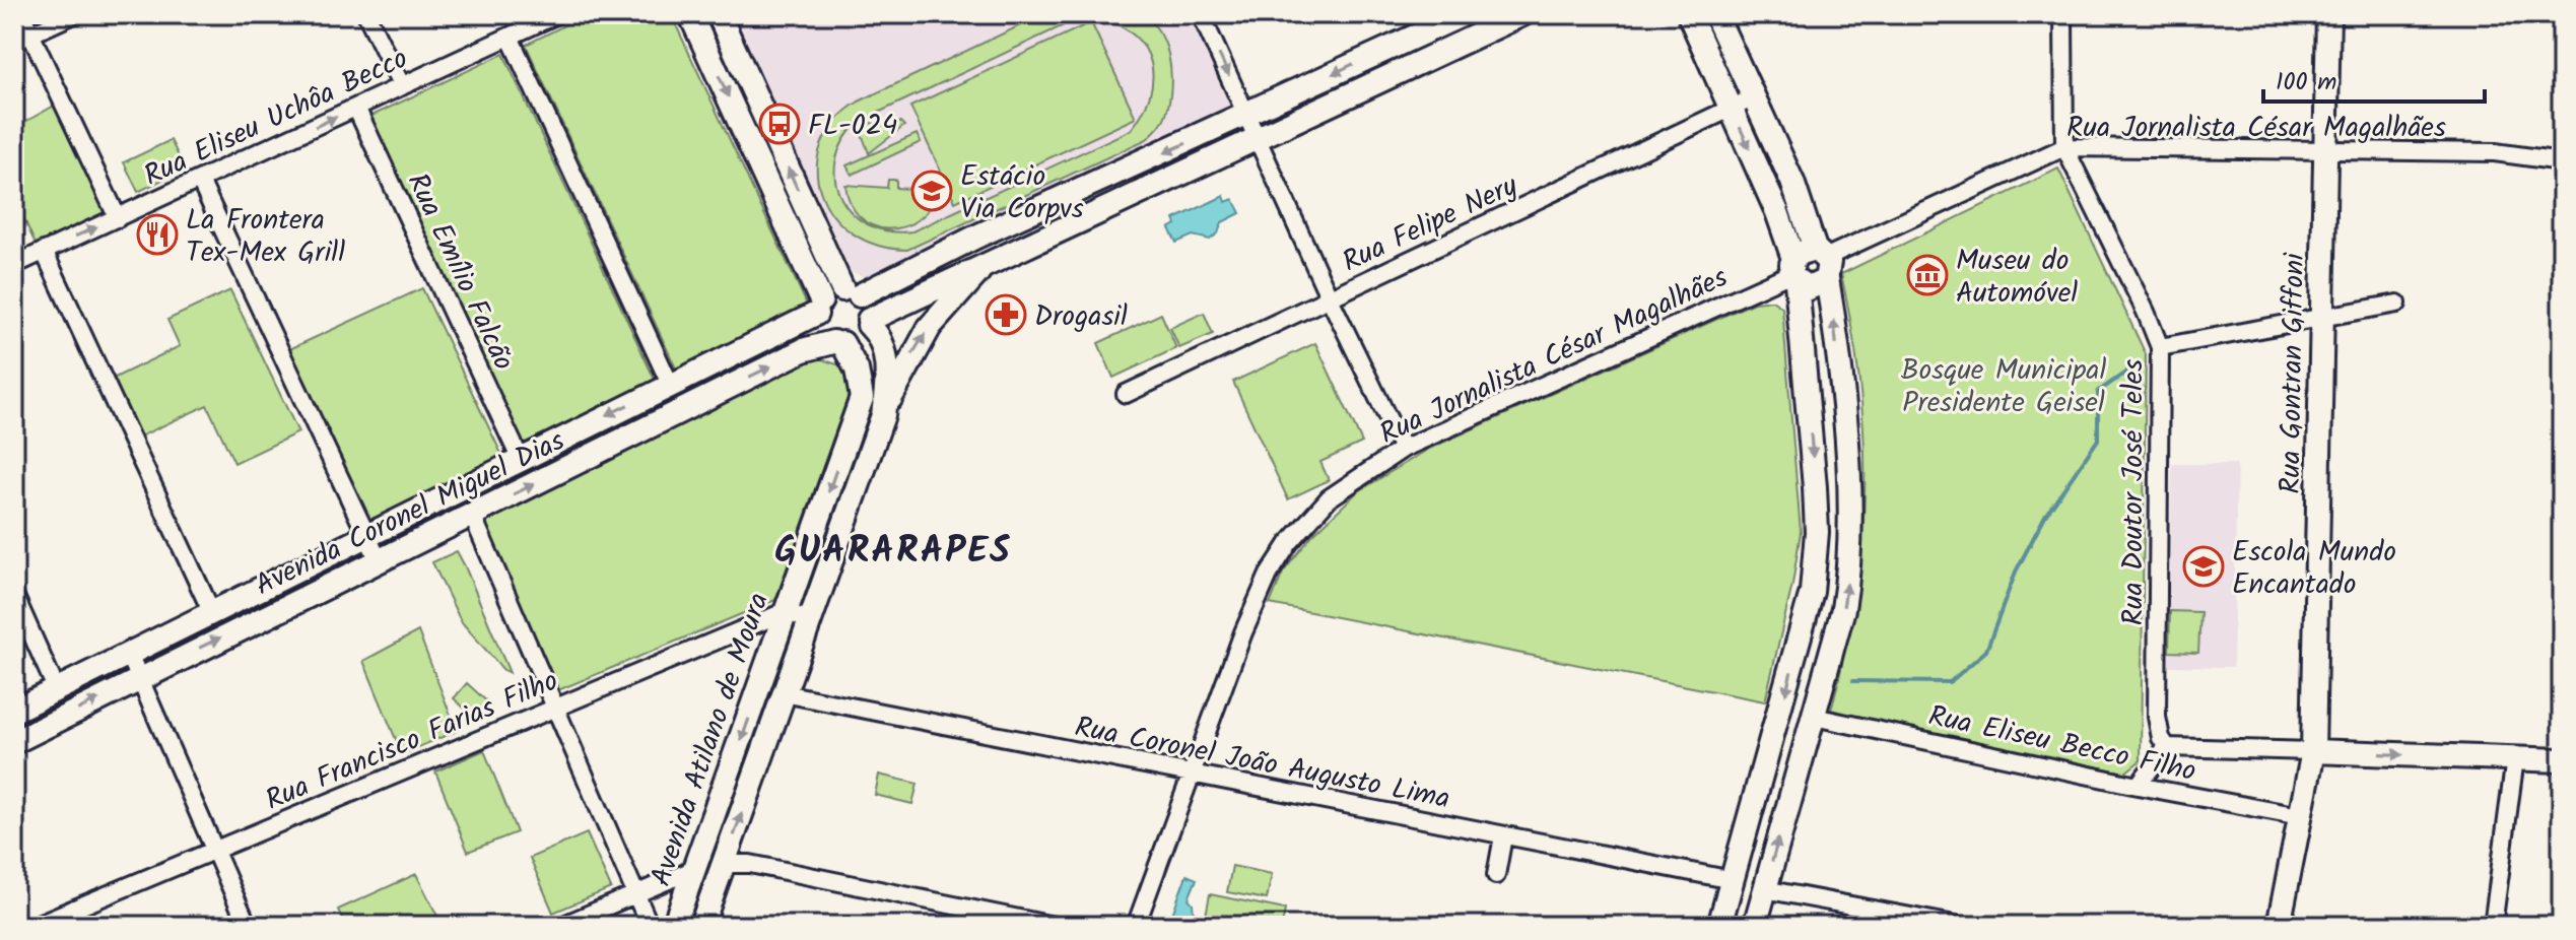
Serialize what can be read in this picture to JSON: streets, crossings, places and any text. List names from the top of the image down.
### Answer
{
  "streets": {
    "main road": ["Rua Gontran Giffoni", "Avenida Coronel Miguel Dias", "Avenida Atilano de Moura"],
    "street": [
      "Rua Eliseu Uchôa Becco",
      "Rua Jornalista César Magalhães",
      "Rua Felipe Nery",
      "Rua Emílio Falcão",
      "Rua Doutor José Teles",
      "Rua Francisco Farias Filho",
      "Rua Eliseu Becco Filho",
      "Rua Coronel João Augusto Lima"
    ]
  },
  "crossings": [
    ["Rua Eliseu Uchôa Becco", "Rua Emílio Falcão"],
    ["Rua Jornalista César Magalhães", "Rua Gontran Giffoni"],
    ["Rua Jornalista César Magalhães", "Rua Doutor José Teles"],
    ["Rua Jornalista César Magalhães", "Rua Coronel João Augusto Lima"],
    ["Rua Emílio Falcão", "Avenida Coronel Miguel Dias"],
    ["Rua Gontran Giffoni", "Rua Eliseu Becco Filho"],
    ["Avenida Coronel Miguel Dias", "Avenida Atilano de Moura"],
    ["Rua Francisco Farias Filho", "Avenida Atilano de Moura"],
    ["Avenida Atilano de Moura", "Rua Coronel João Augusto Lima"]
  ],
  "one_way": ["Rua Eliseu Uchôa Becco"],
  "districts": ["GUARARAPES"],
  "parks": ["Bosque Municipal Presidente Geisel"],
  "places": {
    "bus stop": ["FL-024"],
    "school or university": ["Estácio Via Corpvs", "Escola Mundo Encantado"],
    "restaurant": ["La Frontera Tex-Mex Grill"],
    "museum": ["Museu do Automóvel"],
    "pharmacy": ["Drogasil"]
  },
  "scale_bar": "100 m"
}
